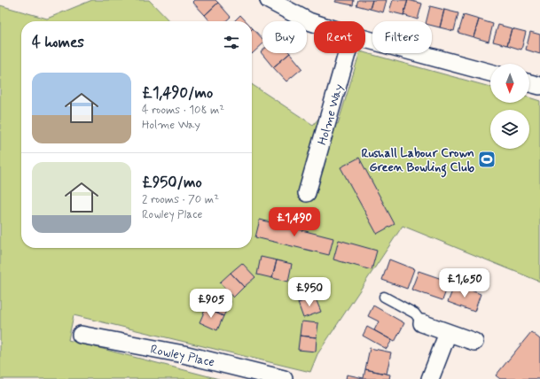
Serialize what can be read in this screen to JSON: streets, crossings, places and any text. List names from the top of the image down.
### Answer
{
  "streets": {
    "street": ["Holme Way", "Rowley Place"]
  },
  "places": {
    "sports": ["Rushall Labour Crown Green Bowling Club"]
  },
  "north": "bottom",
  "page": {
    "chip": ["Buy", "Rent", "Filters"],
    "heading": "4 homes",
    "list": [
      {
        "name": "£1,490/mo",
        "note": "4 rooms · 108 m² · Holme Way"
      },
      {
        "name": "£950/mo",
        "note": "2 rooms · 70 m² · Rowley Place"
      }
    ],
    "price": [
      "£1,490",
      "£1,650",
      "£950",
      "£905"
    ]
  }
}
